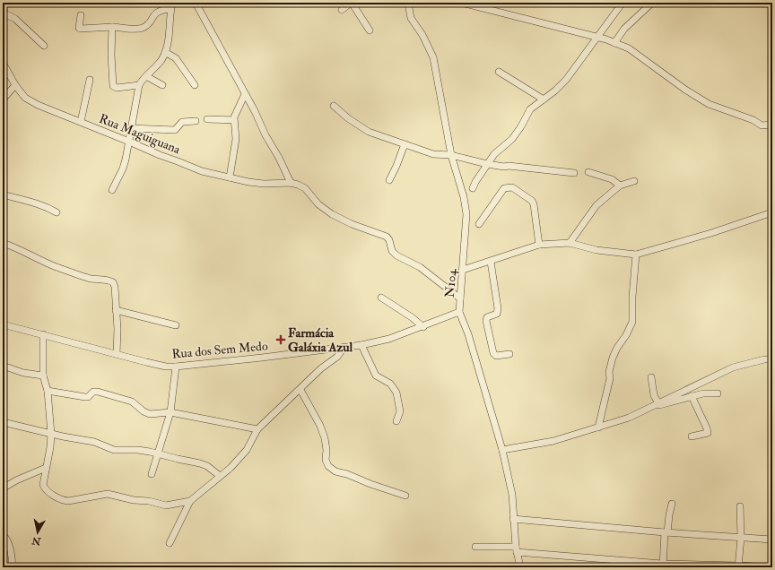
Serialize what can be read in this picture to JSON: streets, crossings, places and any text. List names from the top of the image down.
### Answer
{
  "streets": {
    "street": ["Rua Maguiguana", "N104", "Rua dos Sem Medo"]
  },
  "crossings": [
    ["N104", "Rua dos Sem Medo"]
  ],
  "places": {
    "health": ["Farmácia Galáxia Azul"]
  },
  "north": "bottom"
}
